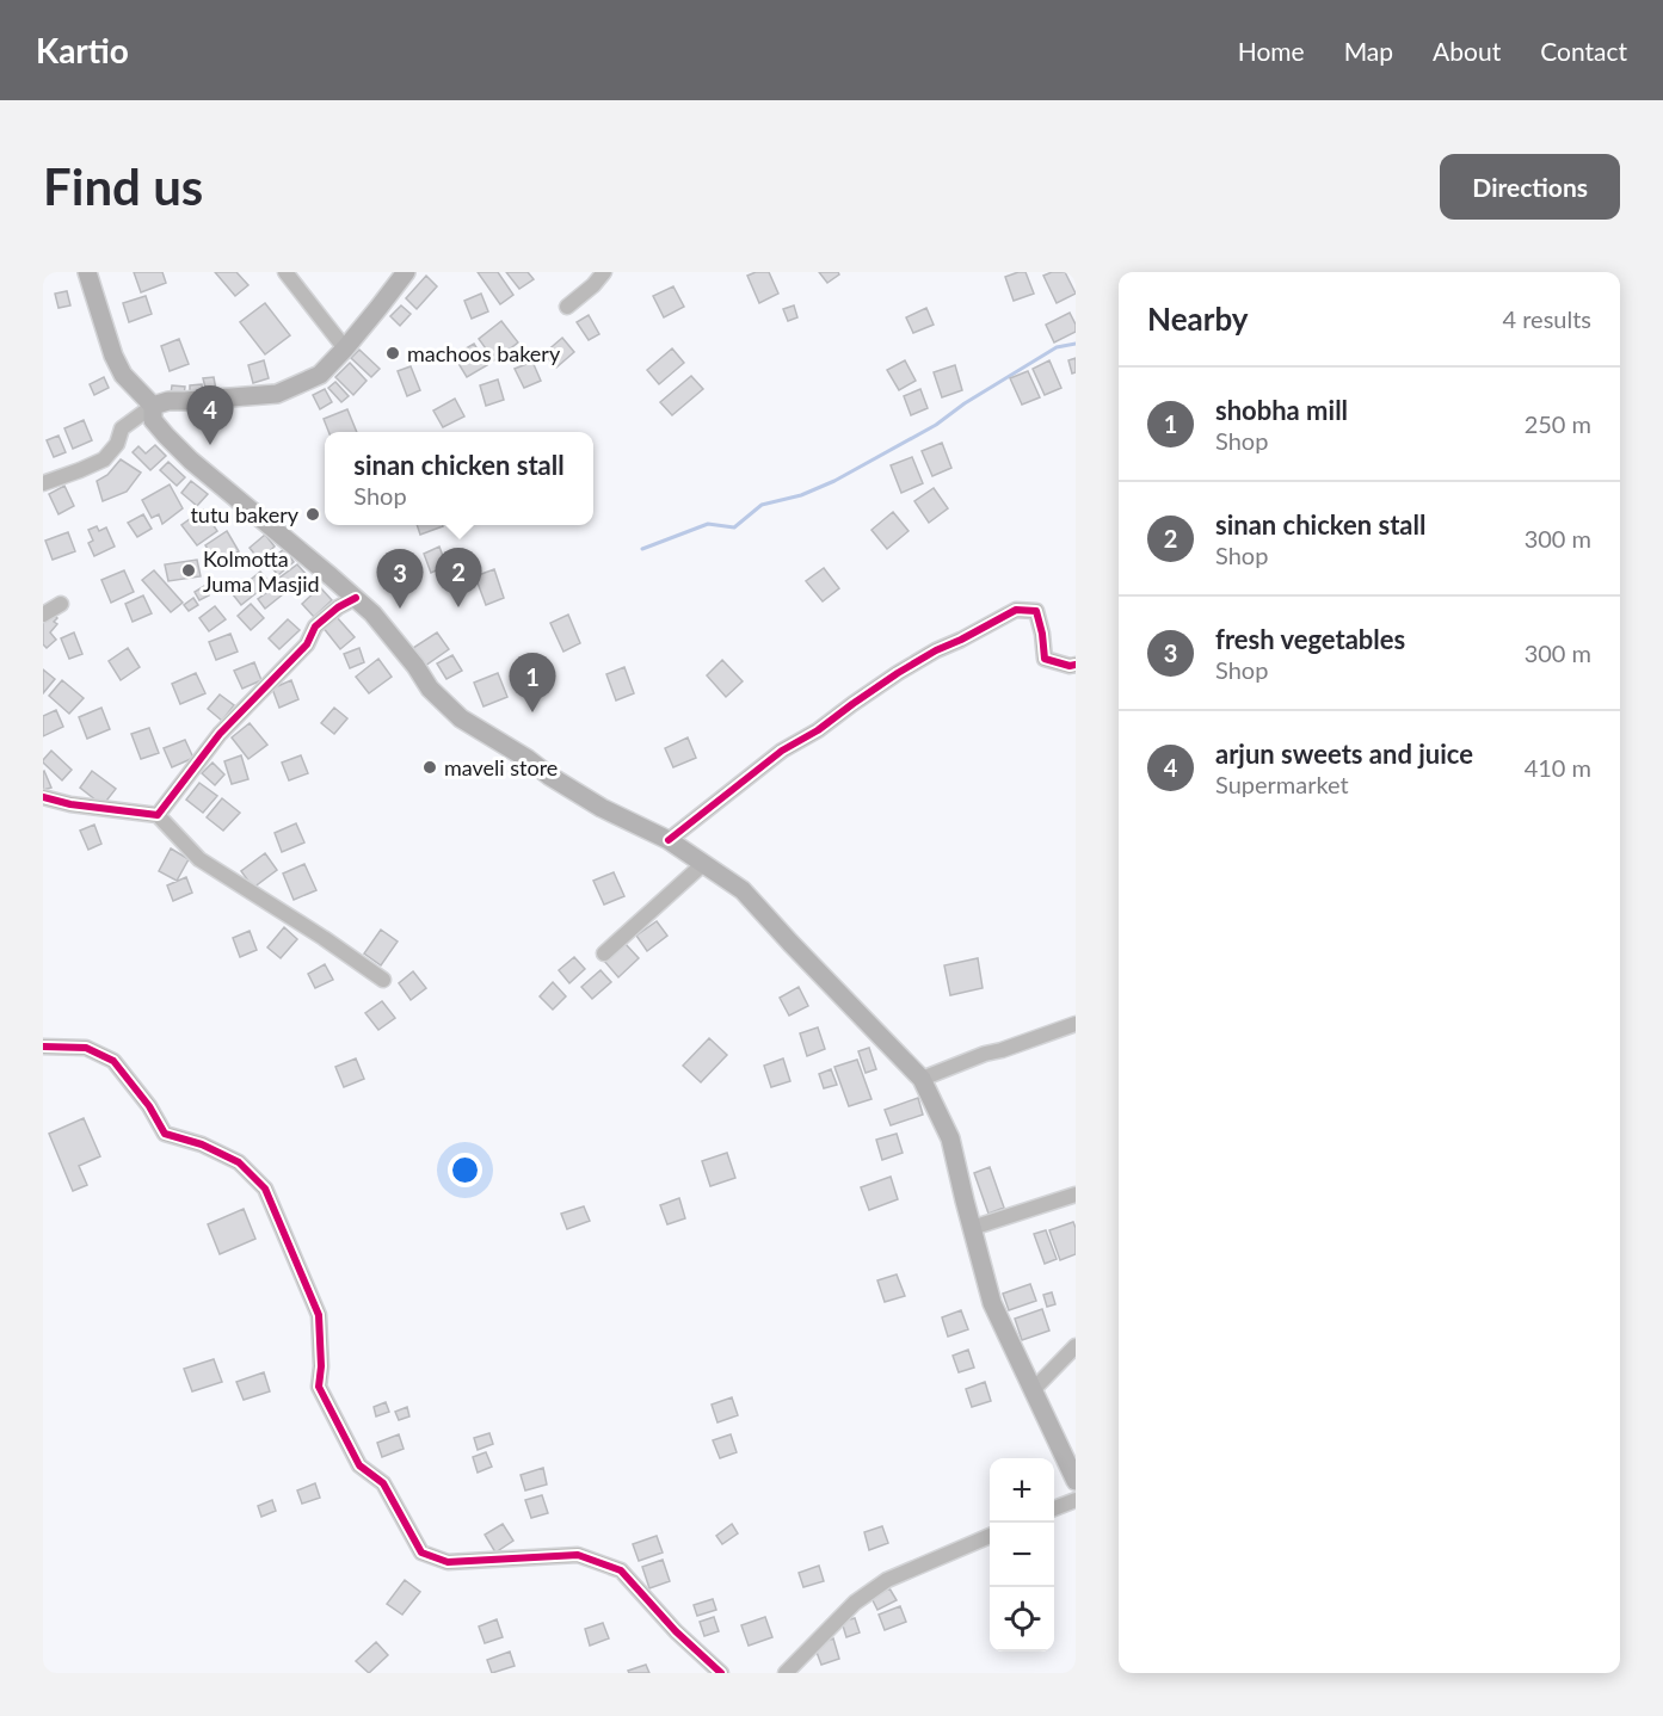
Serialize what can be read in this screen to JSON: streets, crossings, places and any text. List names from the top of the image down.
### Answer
{
  "places": [
    "machoos bakery",
    "tutu bakery",
    "Kolmotta Juma Masjid",
    "maveli store"
  ],
  "page": {
    "header": "Kartio",
    "nav": [
      "Home",
      "Map",
      "About",
      "Contact"
    ],
    "buttons": "Directions",
    "title": "Find us",
    "heading": ["Nearby", "4 results"],
    "list": [
      {
        "mark": "1",
        "name": "shobha mill",
        "note": "Shop",
        "value": "250 m"
      },
      {
        "mark": "2",
        "name": "sinan chicken stall",
        "note": "Shop",
        "value": "300 m"
      },
      {
        "mark": "3",
        "name": "fresh vegetables",
        "note": "Shop",
        "value": "300 m"
      },
      {
        "mark": "4",
        "name": "arjun sweets and juice",
        "note": "Supermarket",
        "value": "410 m"
      }
    ],
    "pins": [
      "4",
      "2",
      "3",
      "1"
    ],
    "popup": ["sinan chicken stall", "Shop"],
    "map_buttons": ["+", "−"]
  }
}
